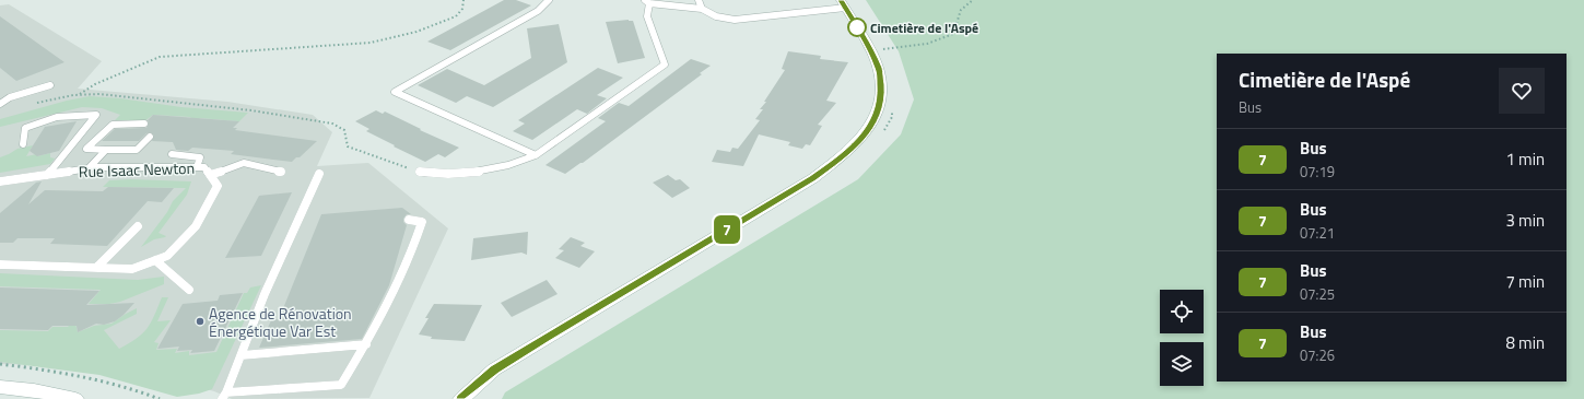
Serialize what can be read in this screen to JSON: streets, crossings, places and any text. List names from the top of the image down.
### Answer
{
  "streets": {
    "lane": ["Rue Isaac Newton"]
  },
  "places": ["Cimetière de l'Aspé", "Agence de Rénovation Énergétique Var Est"],
  "lines": ["bus line 7"],
  "page": {
    "on_map": "7",
    "heading": ["Cimetière de l'Aspé", "Bus"],
    "list": [
      {
        "mark": "7",
        "name": "Bus",
        "note": "07:19",
        "value": "1 min"
      },
      {
        "mark": "7",
        "name": "Bus",
        "note": "07:21",
        "value": "3 min"
      },
      {
        "mark": "7",
        "name": "Bus",
        "note": "07:25",
        "value": "7 min"
      },
      {
        "mark": "7",
        "name": "Bus",
        "note": "07:26",
        "value": "8 min"
      }
    ]
  }
}
